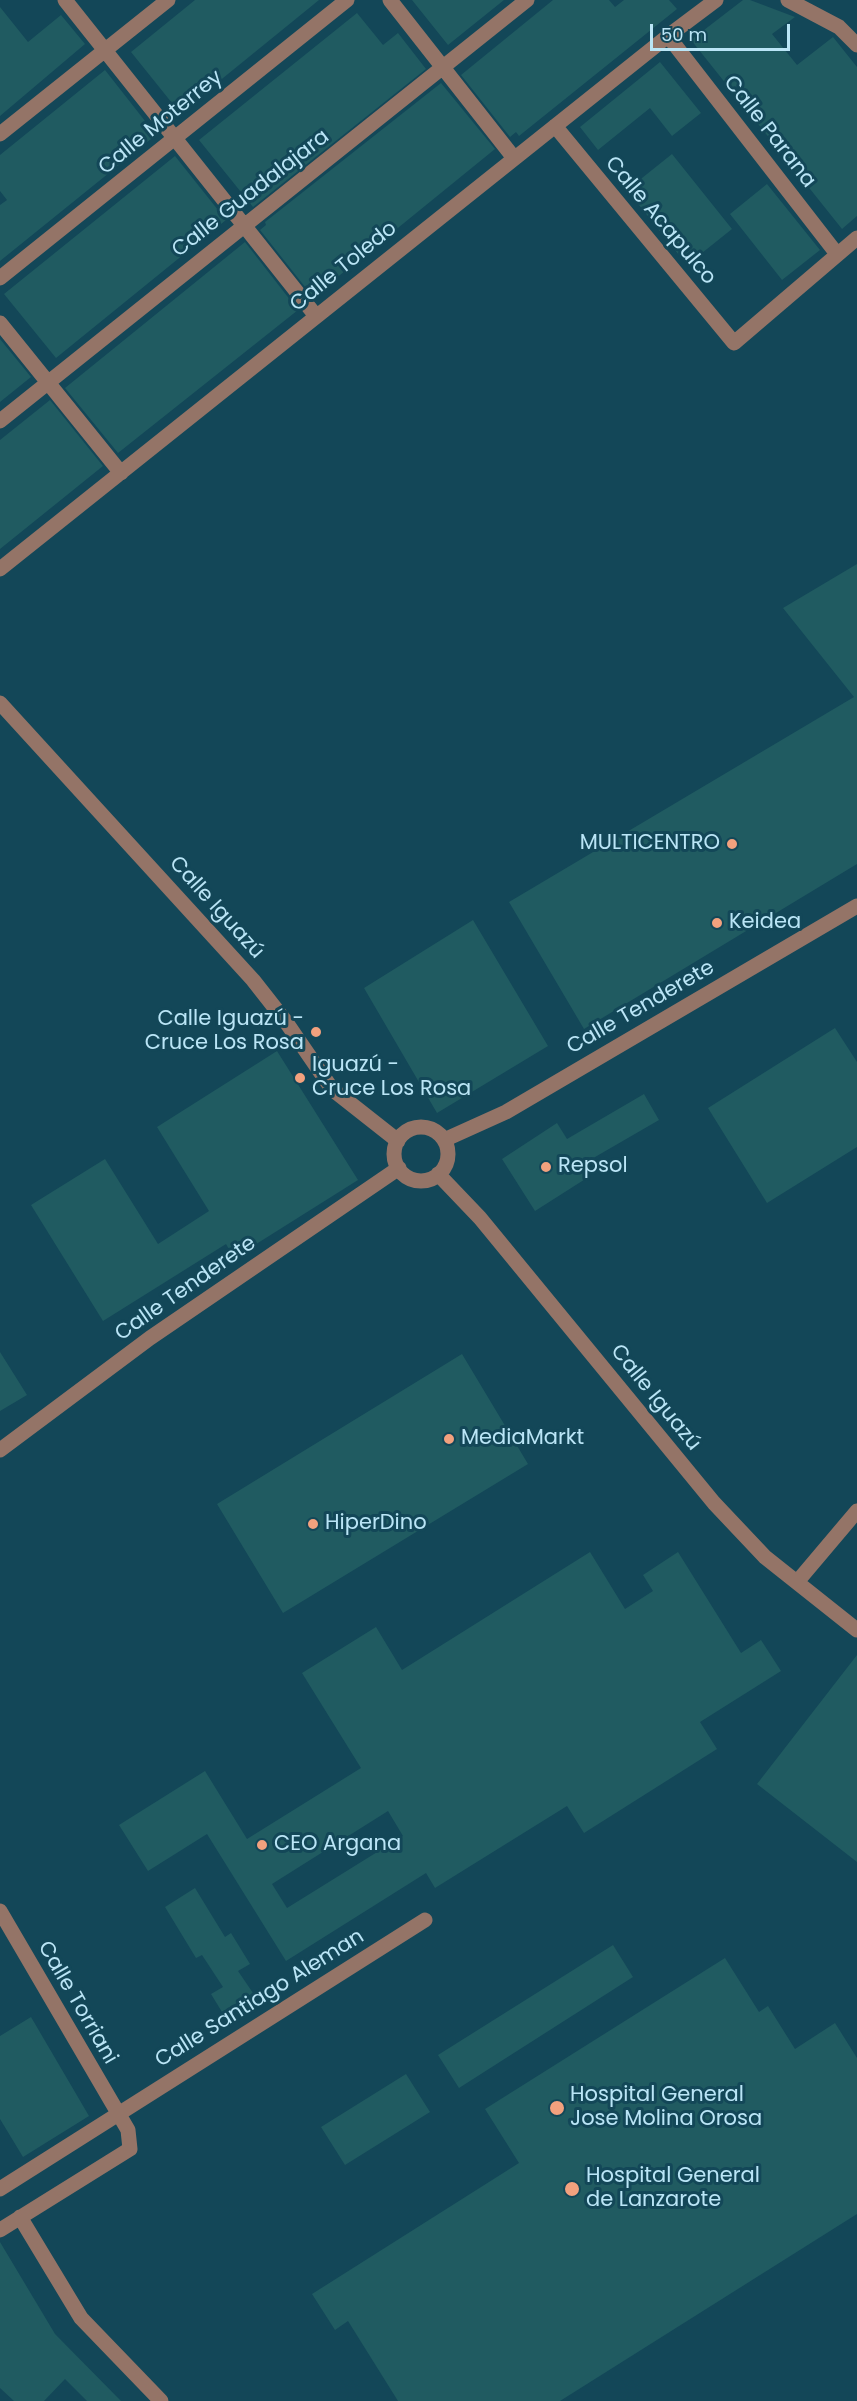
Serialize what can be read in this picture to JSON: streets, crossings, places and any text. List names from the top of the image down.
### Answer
{
  "streets": {
    "street": [
      "Calle Moterrey",
      "Calle Parana",
      "Calle Guadalajara",
      "Calle Acapulco",
      "Calle Toledo",
      "Calle Iguazú",
      "Calle Tenderete",
      "Calle Santiago Aleman",
      "Calle Torriani"
    ]
  },
  "crossings": [
    ["Calle Parana", "Calle Acapulco"],
    ["Calle Parana", "Calle Toledo"],
    ["Calle Acapulco", "Calle Toledo"],
    ["Calle Iguazú", "Calle Tenderete"],
    ["Calle Santiago Aleman", "Calle Torriani"]
  ],
  "places": [
    "MULTICENTRO",
    "Keidea",
    "Calle Iguazú - Cruce Los Rosa",
    "Iguazú - Cruce Los Rosa",
    "Repsol",
    "MediaMarkt",
    "HiperDino",
    "CEO Argana",
    "Hospital General Jose Molina Orosa",
    "Hospital General de Lanzarote"
  ],
  "scale_bar": "50 m"
}
